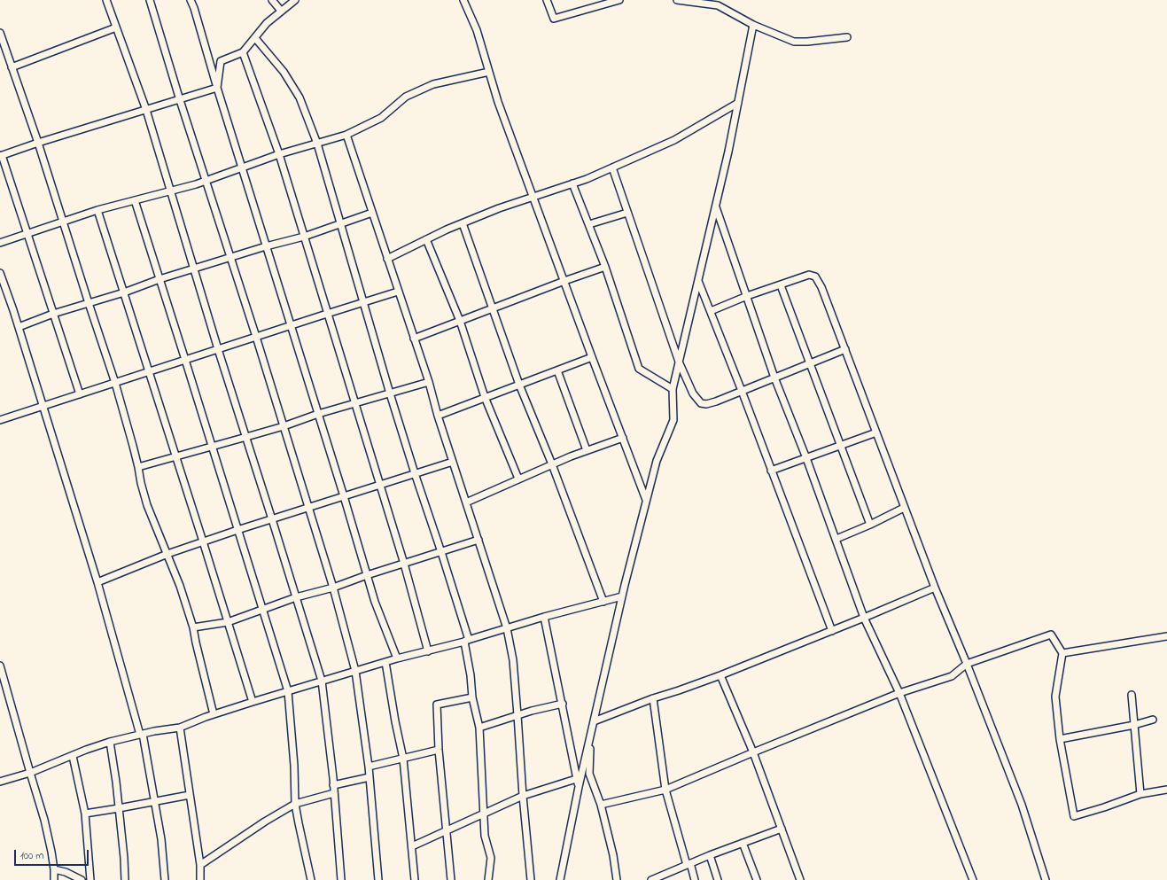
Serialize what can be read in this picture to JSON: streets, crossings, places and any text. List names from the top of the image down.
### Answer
{
  "scale_bar": "100 m"
}
